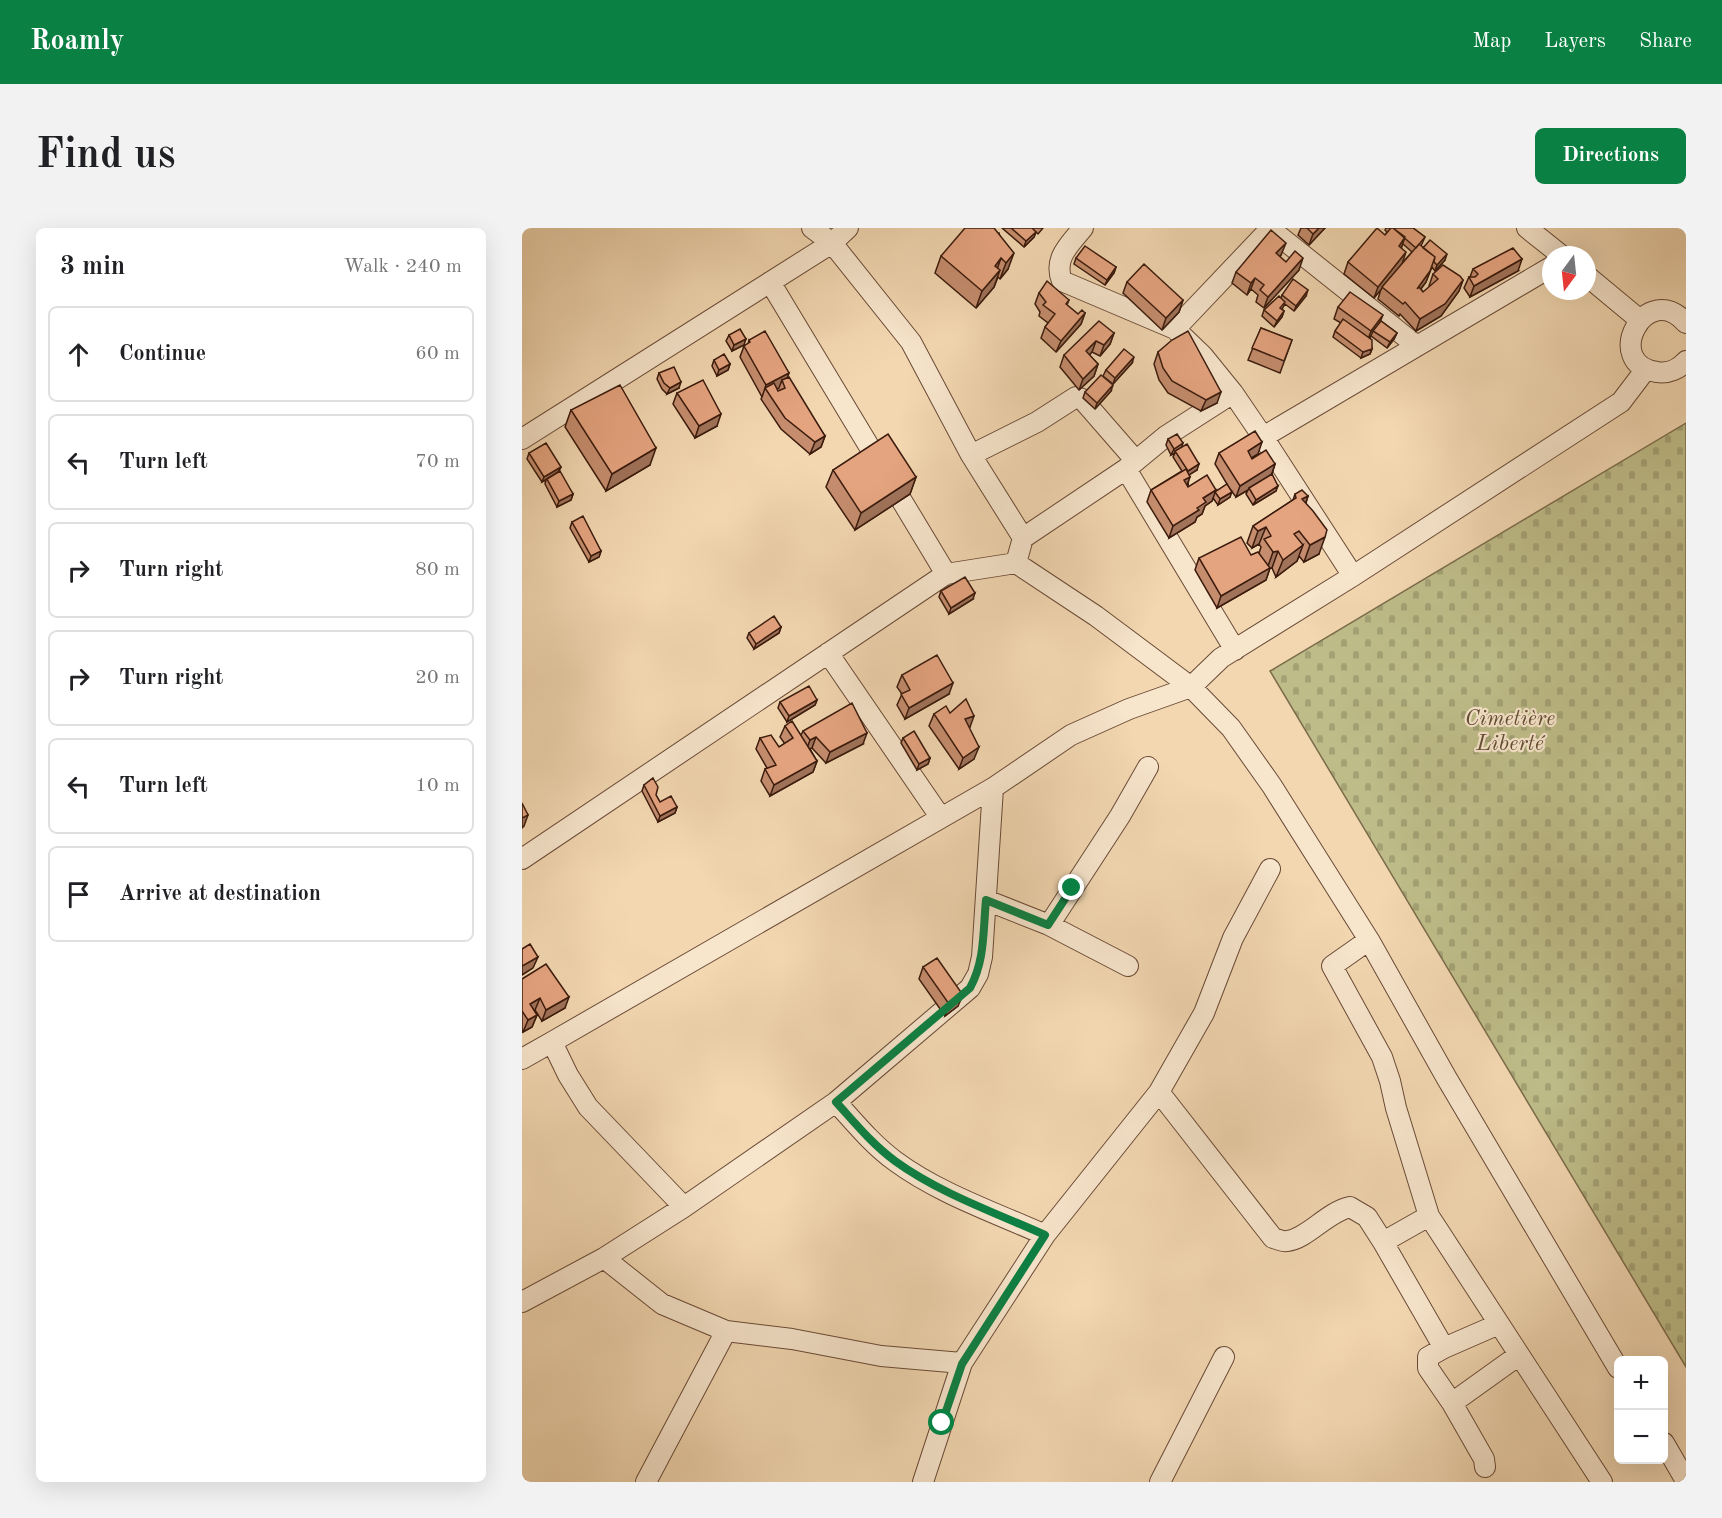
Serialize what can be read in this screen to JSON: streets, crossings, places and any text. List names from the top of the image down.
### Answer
{
  "parks": ["Cimetière Liberté"],
  "north": "bottom",
  "page": {
    "header": "Roamly",
    "nav": ["Map", "Layers", "Share"],
    "buttons": "Directions",
    "title": "Find us",
    "heading": ["3 min", "Walk · 240 m"],
    "list": [
      ["Continue", "60 m"],
      ["Turn left", "70 m"],
      ["Turn right", "80 m"],
      ["Turn right", "20 m"],
      ["Turn left", "10 m"],
      "Arrive at destination"
    ],
    "map_buttons": ["+", "−"]
  }
}
